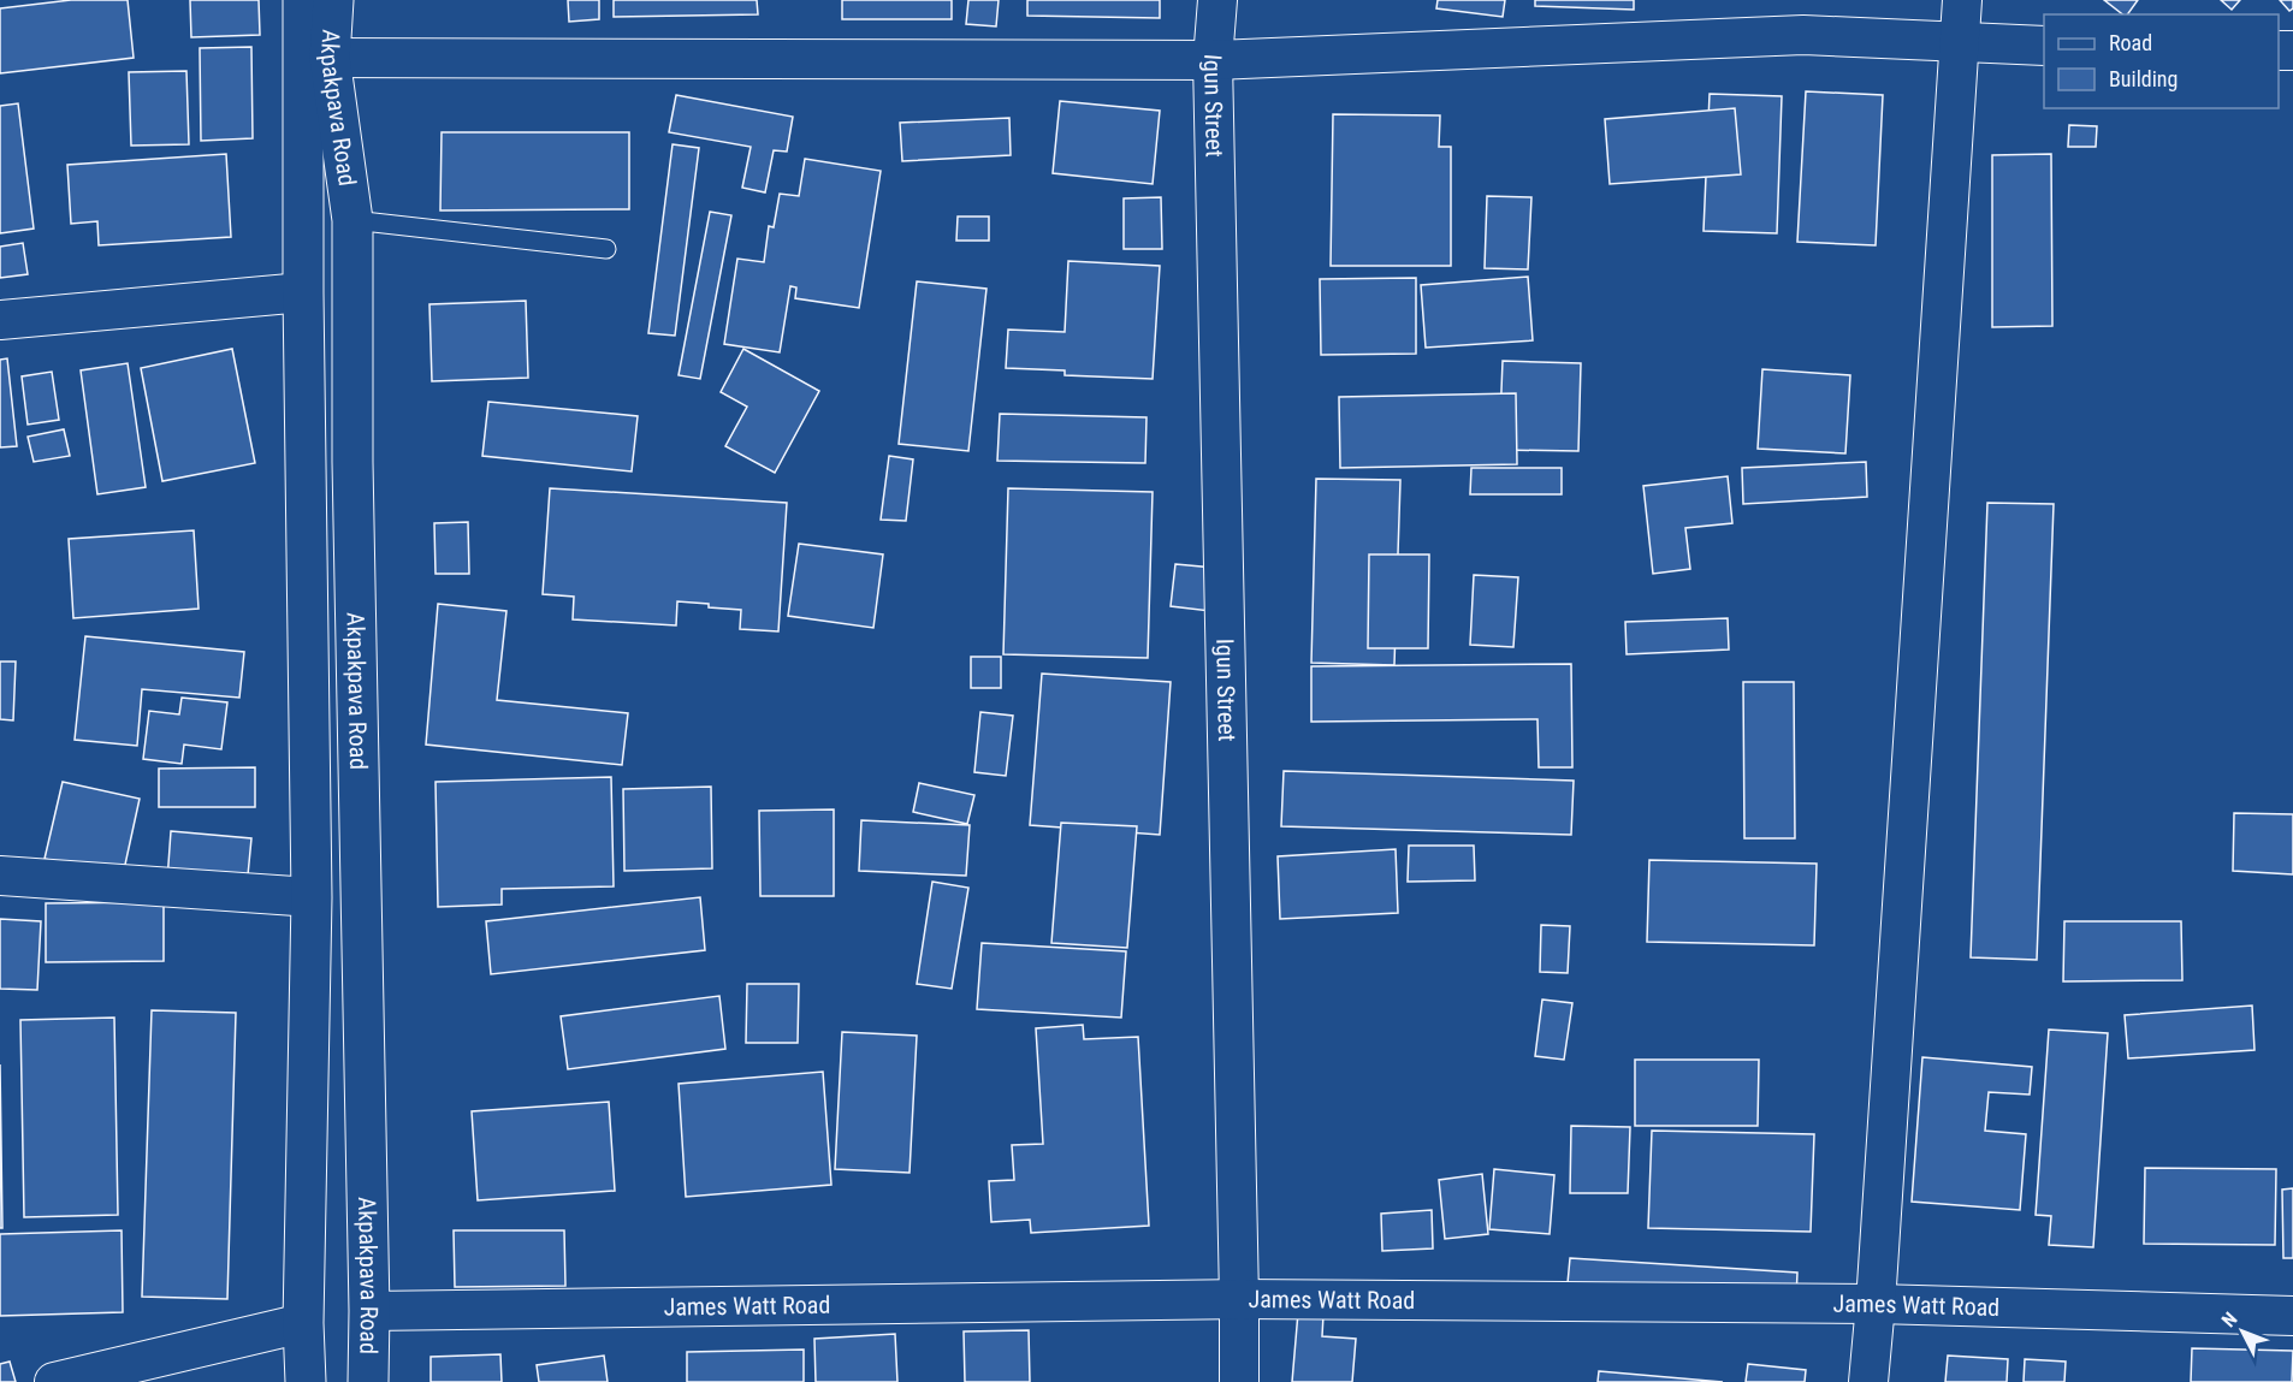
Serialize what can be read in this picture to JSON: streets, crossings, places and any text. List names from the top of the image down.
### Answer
{
  "streets": {
    "highway": ["Akpakpava Road"],
    "street": ["Igun Street", "James Watt Road"]
  },
  "crossings": [
    ["Akpakpava Road", "James Watt Road"],
    ["Igun Street", "James Watt Road"]
  ],
  "legend": ["Road", "Building"],
  "north": "top left"
}
